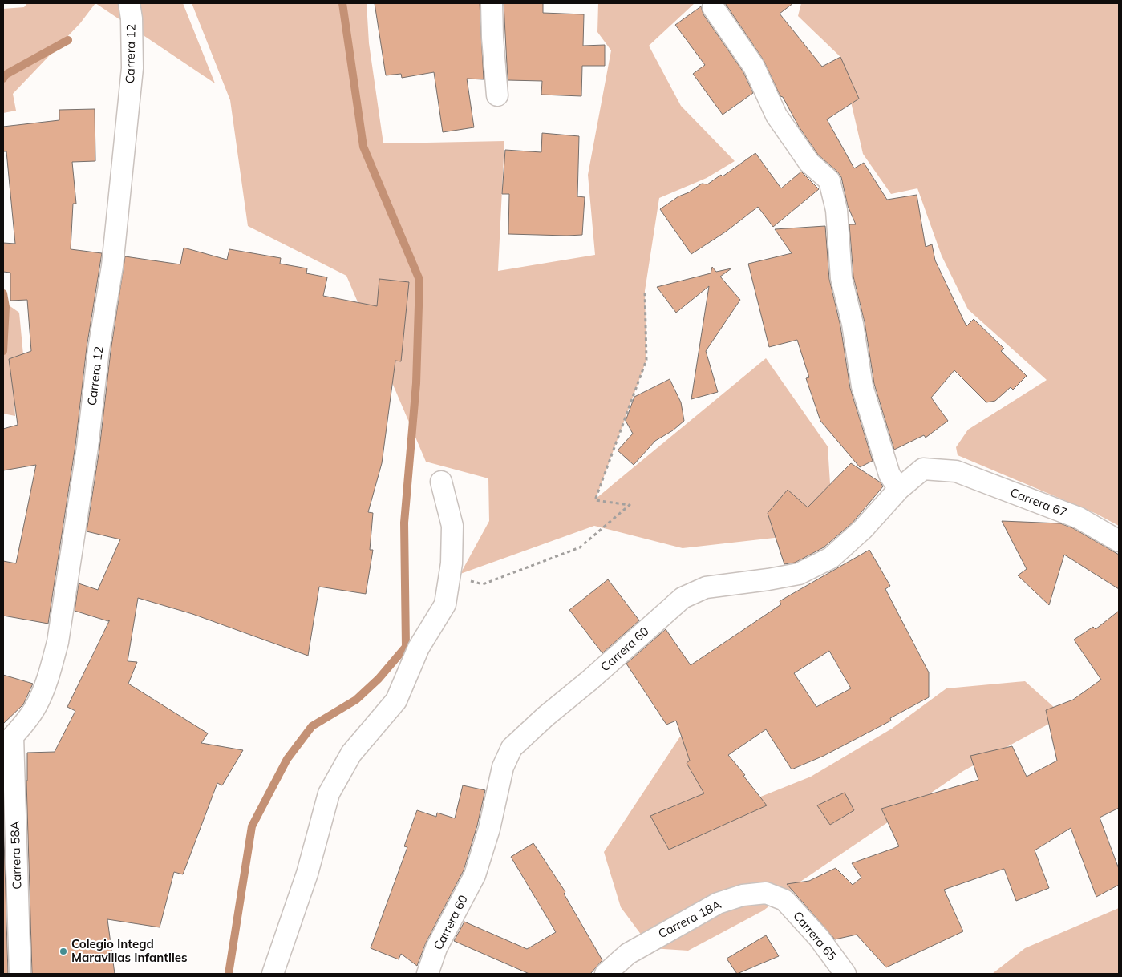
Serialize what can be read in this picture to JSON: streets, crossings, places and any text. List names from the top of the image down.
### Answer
{
  "streets": {
    "street": [
      "Carrera 12",
      "Carrera 67",
      "Carrera 60",
      "Carrera 58A",
      "Carrera 18A",
      "Carrera 65"
    ]
  },
  "crossings": [
    ["Carrera 12", "Carrera 58A"],
    ["Carrera 67", "Carrera 60"],
    ["Carrera 18A", "Carrera 65"]
  ],
  "places": ["Colegio Integd Maravillas Infantiles"]
}
